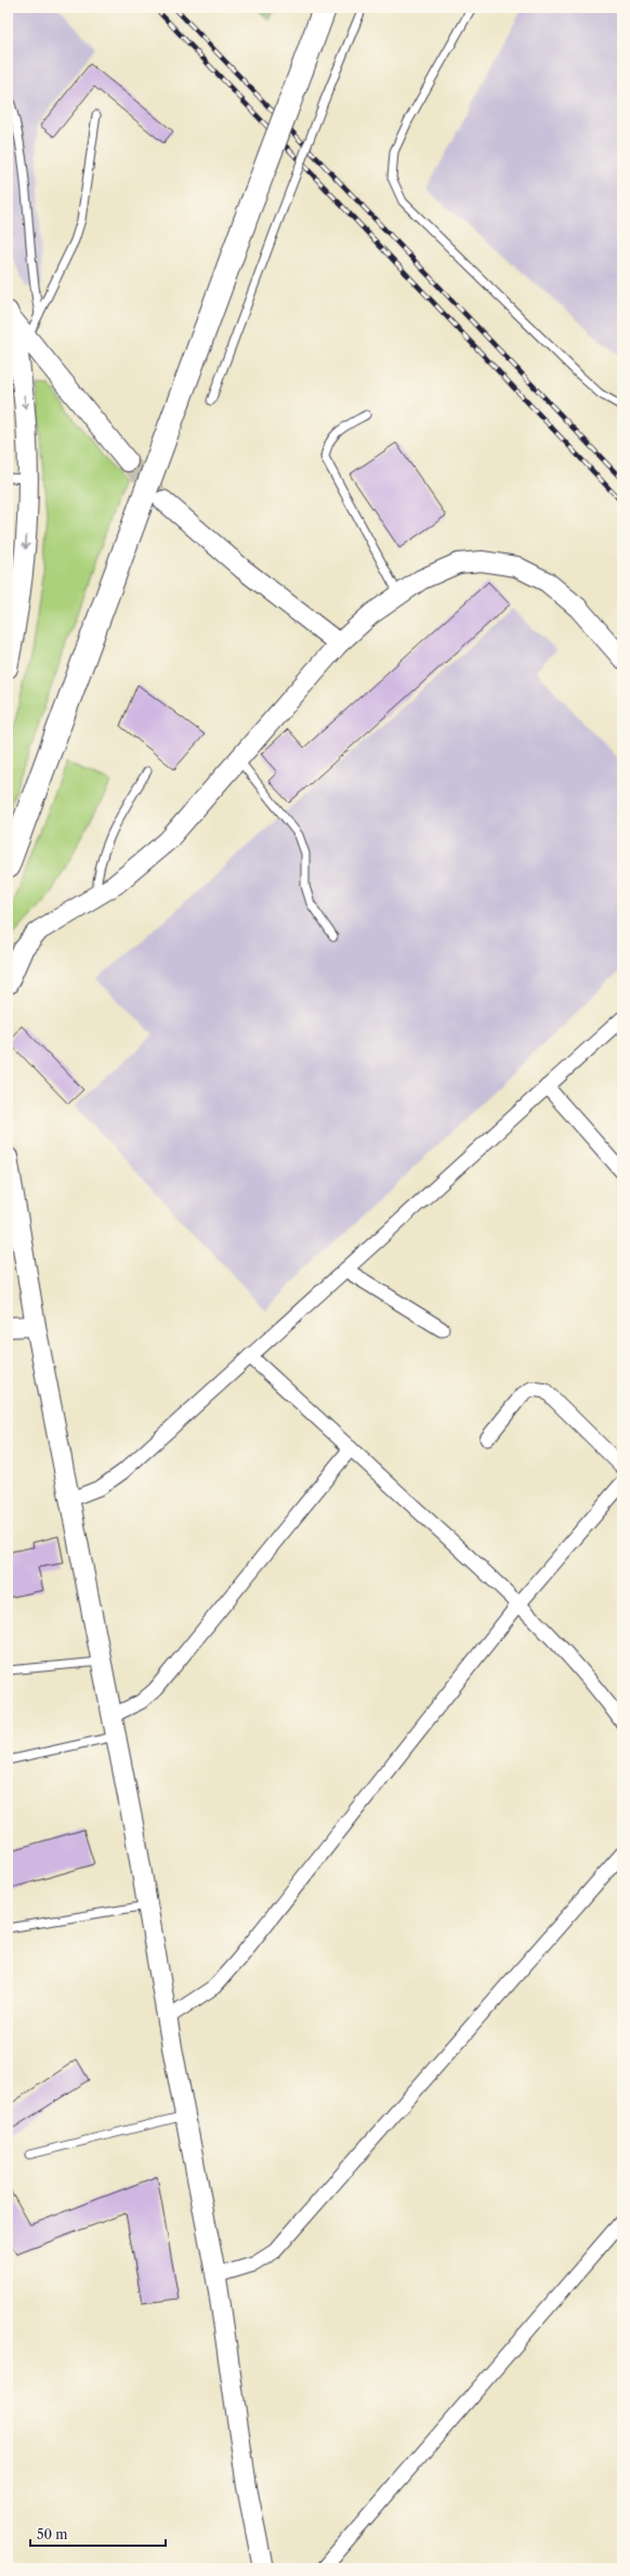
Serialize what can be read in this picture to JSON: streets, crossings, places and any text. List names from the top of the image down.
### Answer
{
  "scale_bar": "50 m"
}
